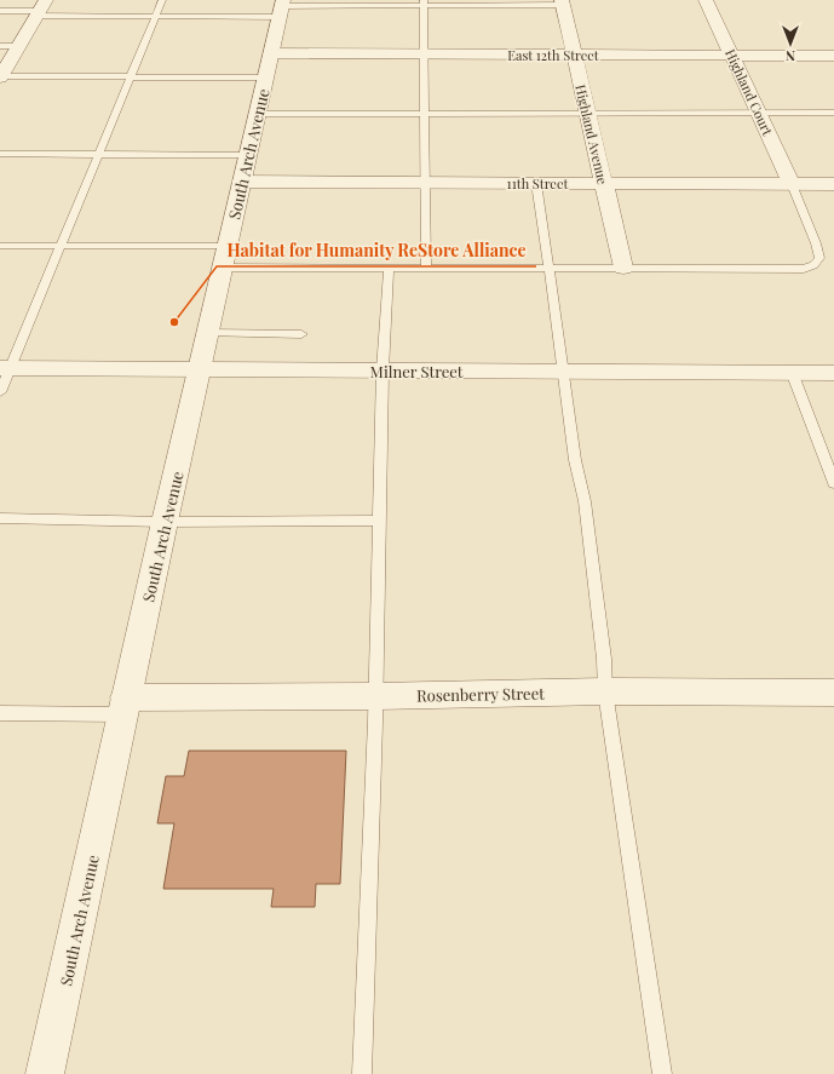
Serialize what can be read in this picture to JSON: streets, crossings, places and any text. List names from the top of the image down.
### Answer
{
  "streets": {
    "street": [
      "East 12th Street",
      "Highland Court",
      "Highland Avenue",
      "South Arch Avenue",
      "11th Street",
      "Milner Street",
      "Rosenberry Street"
    ]
  },
  "crossings": [
    ["East 12th Street", "Highland Court"],
    ["East 12th Street", "Highland Avenue"],
    ["East 12th Street", "South Arch Avenue"],
    ["Highland Court", "11th Street"],
    ["Highland Avenue", "11th Street"],
    ["South Arch Avenue", "11th Street"],
    ["South Arch Avenue", "Milner Street"],
    ["South Arch Avenue", "Rosenberry Street"]
  ],
  "places": ["Habitat for Humanity ReStore Alliance"],
  "north": "bottom"
}
